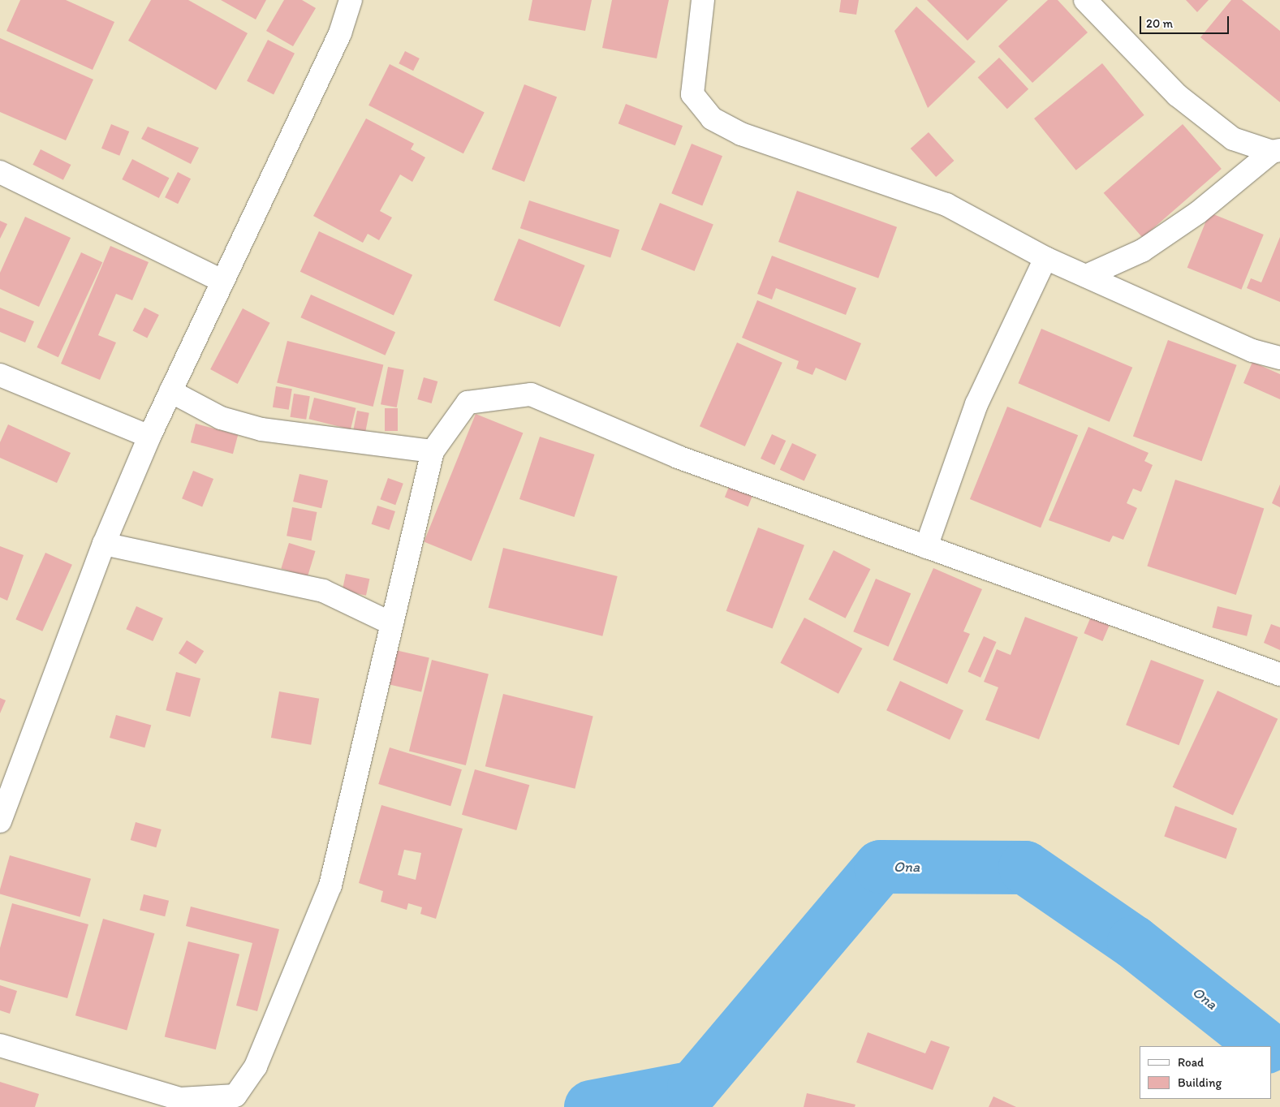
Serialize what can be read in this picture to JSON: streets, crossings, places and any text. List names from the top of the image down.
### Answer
{
  "water": ["Ona"],
  "legend": ["Road", "Building"],
  "scale_bar": "20 m"
}
